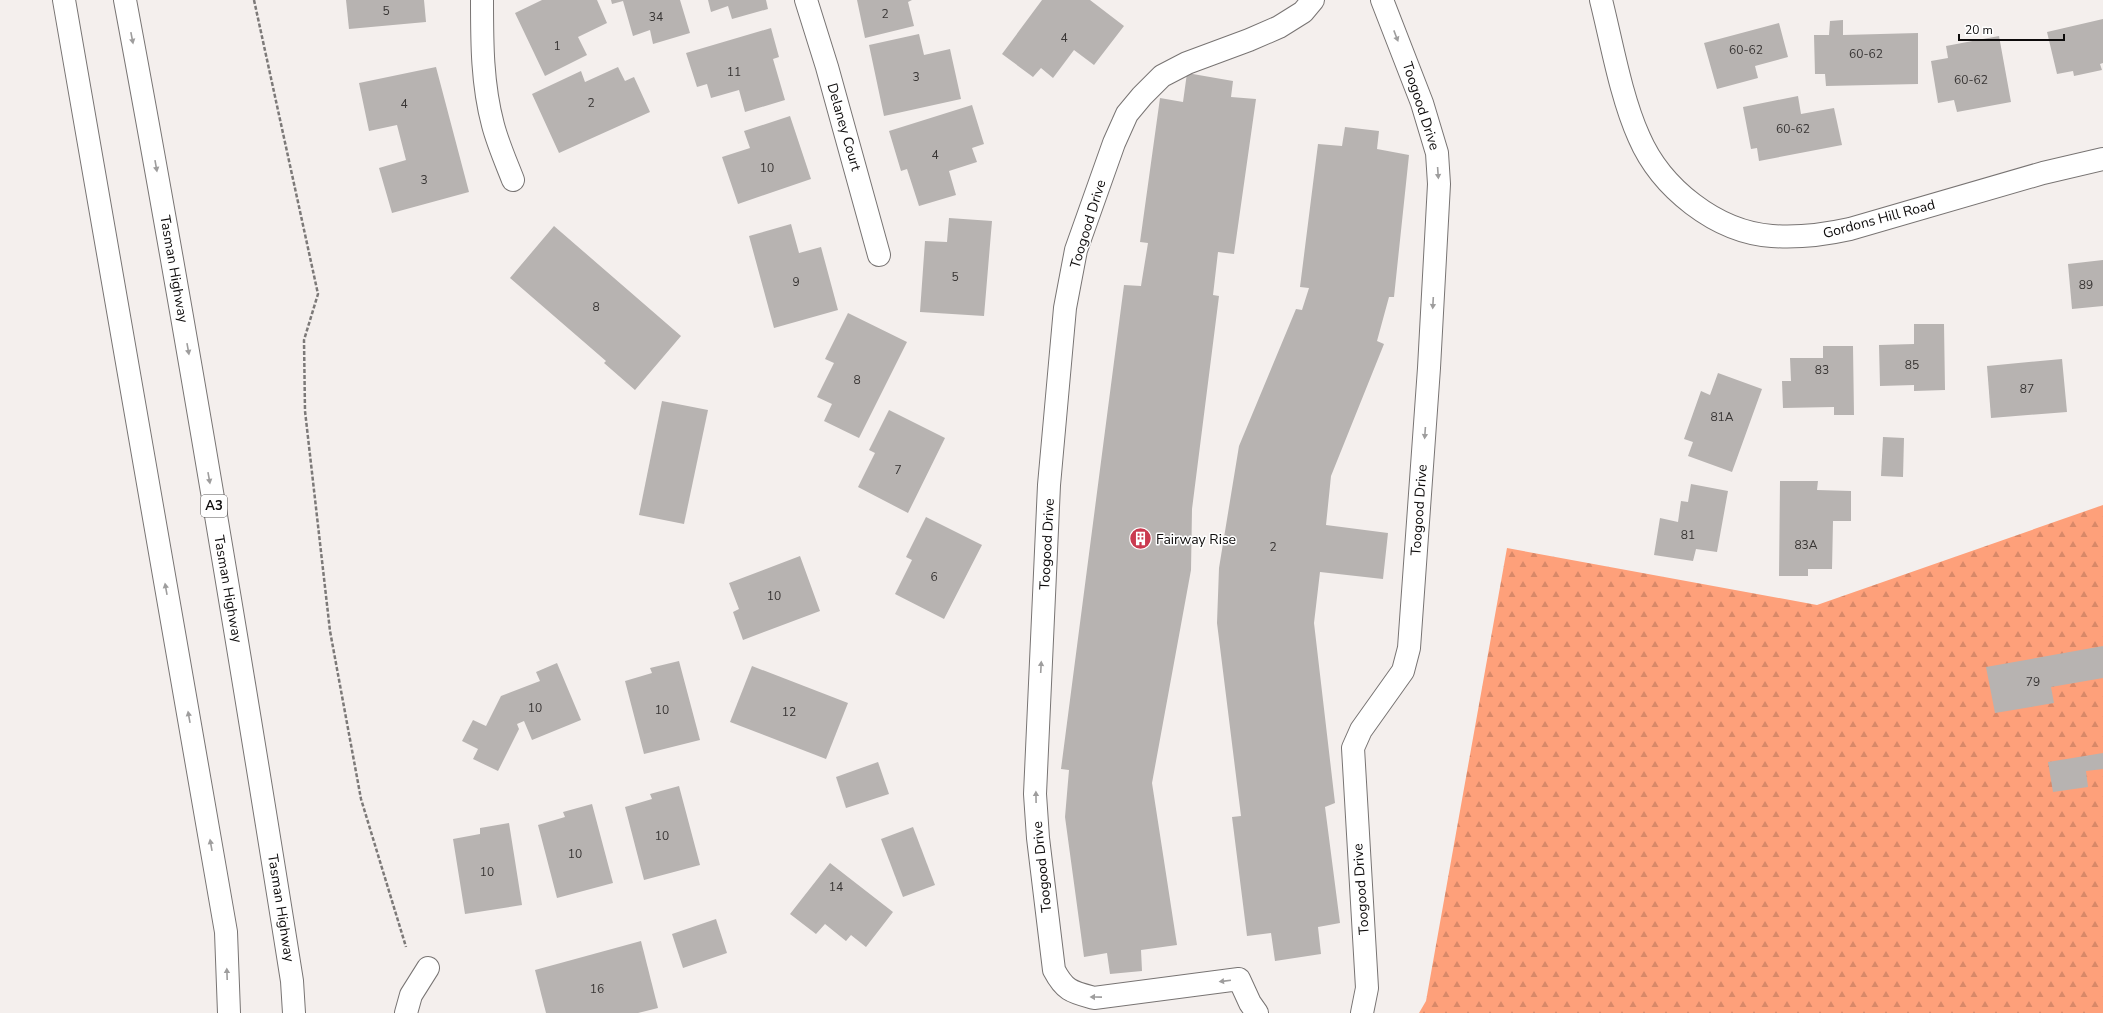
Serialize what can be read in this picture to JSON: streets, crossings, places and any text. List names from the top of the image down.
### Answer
{
  "streets": {
    "main road": [
      "Toogood Drive",
      "Delaney Court",
      "Gordons Hill Road",
      "Tasman Highway",
      "A3"
    ]
  },
  "places": {
    "building": ["Fairway Rise"]
  },
  "house_numbers": [
    "5",
    "2",
    "34",
    "4",
    "1",
    "60-62",
    "60-62",
    "11",
    "3",
    "60-62",
    "2",
    "4",
    "60-62",
    "4",
    "10",
    "3",
    "5",
    "9",
    "89",
    "8",
    "85",
    "83",
    "8",
    "87",
    "81A",
    "7",
    "81",
    "83A",
    "2",
    "6",
    "10",
    "79",
    "10",
    "10",
    "12",
    "10",
    "10",
    "10",
    "14",
    "16"
  ],
  "scale_bar": "20 m"
}
